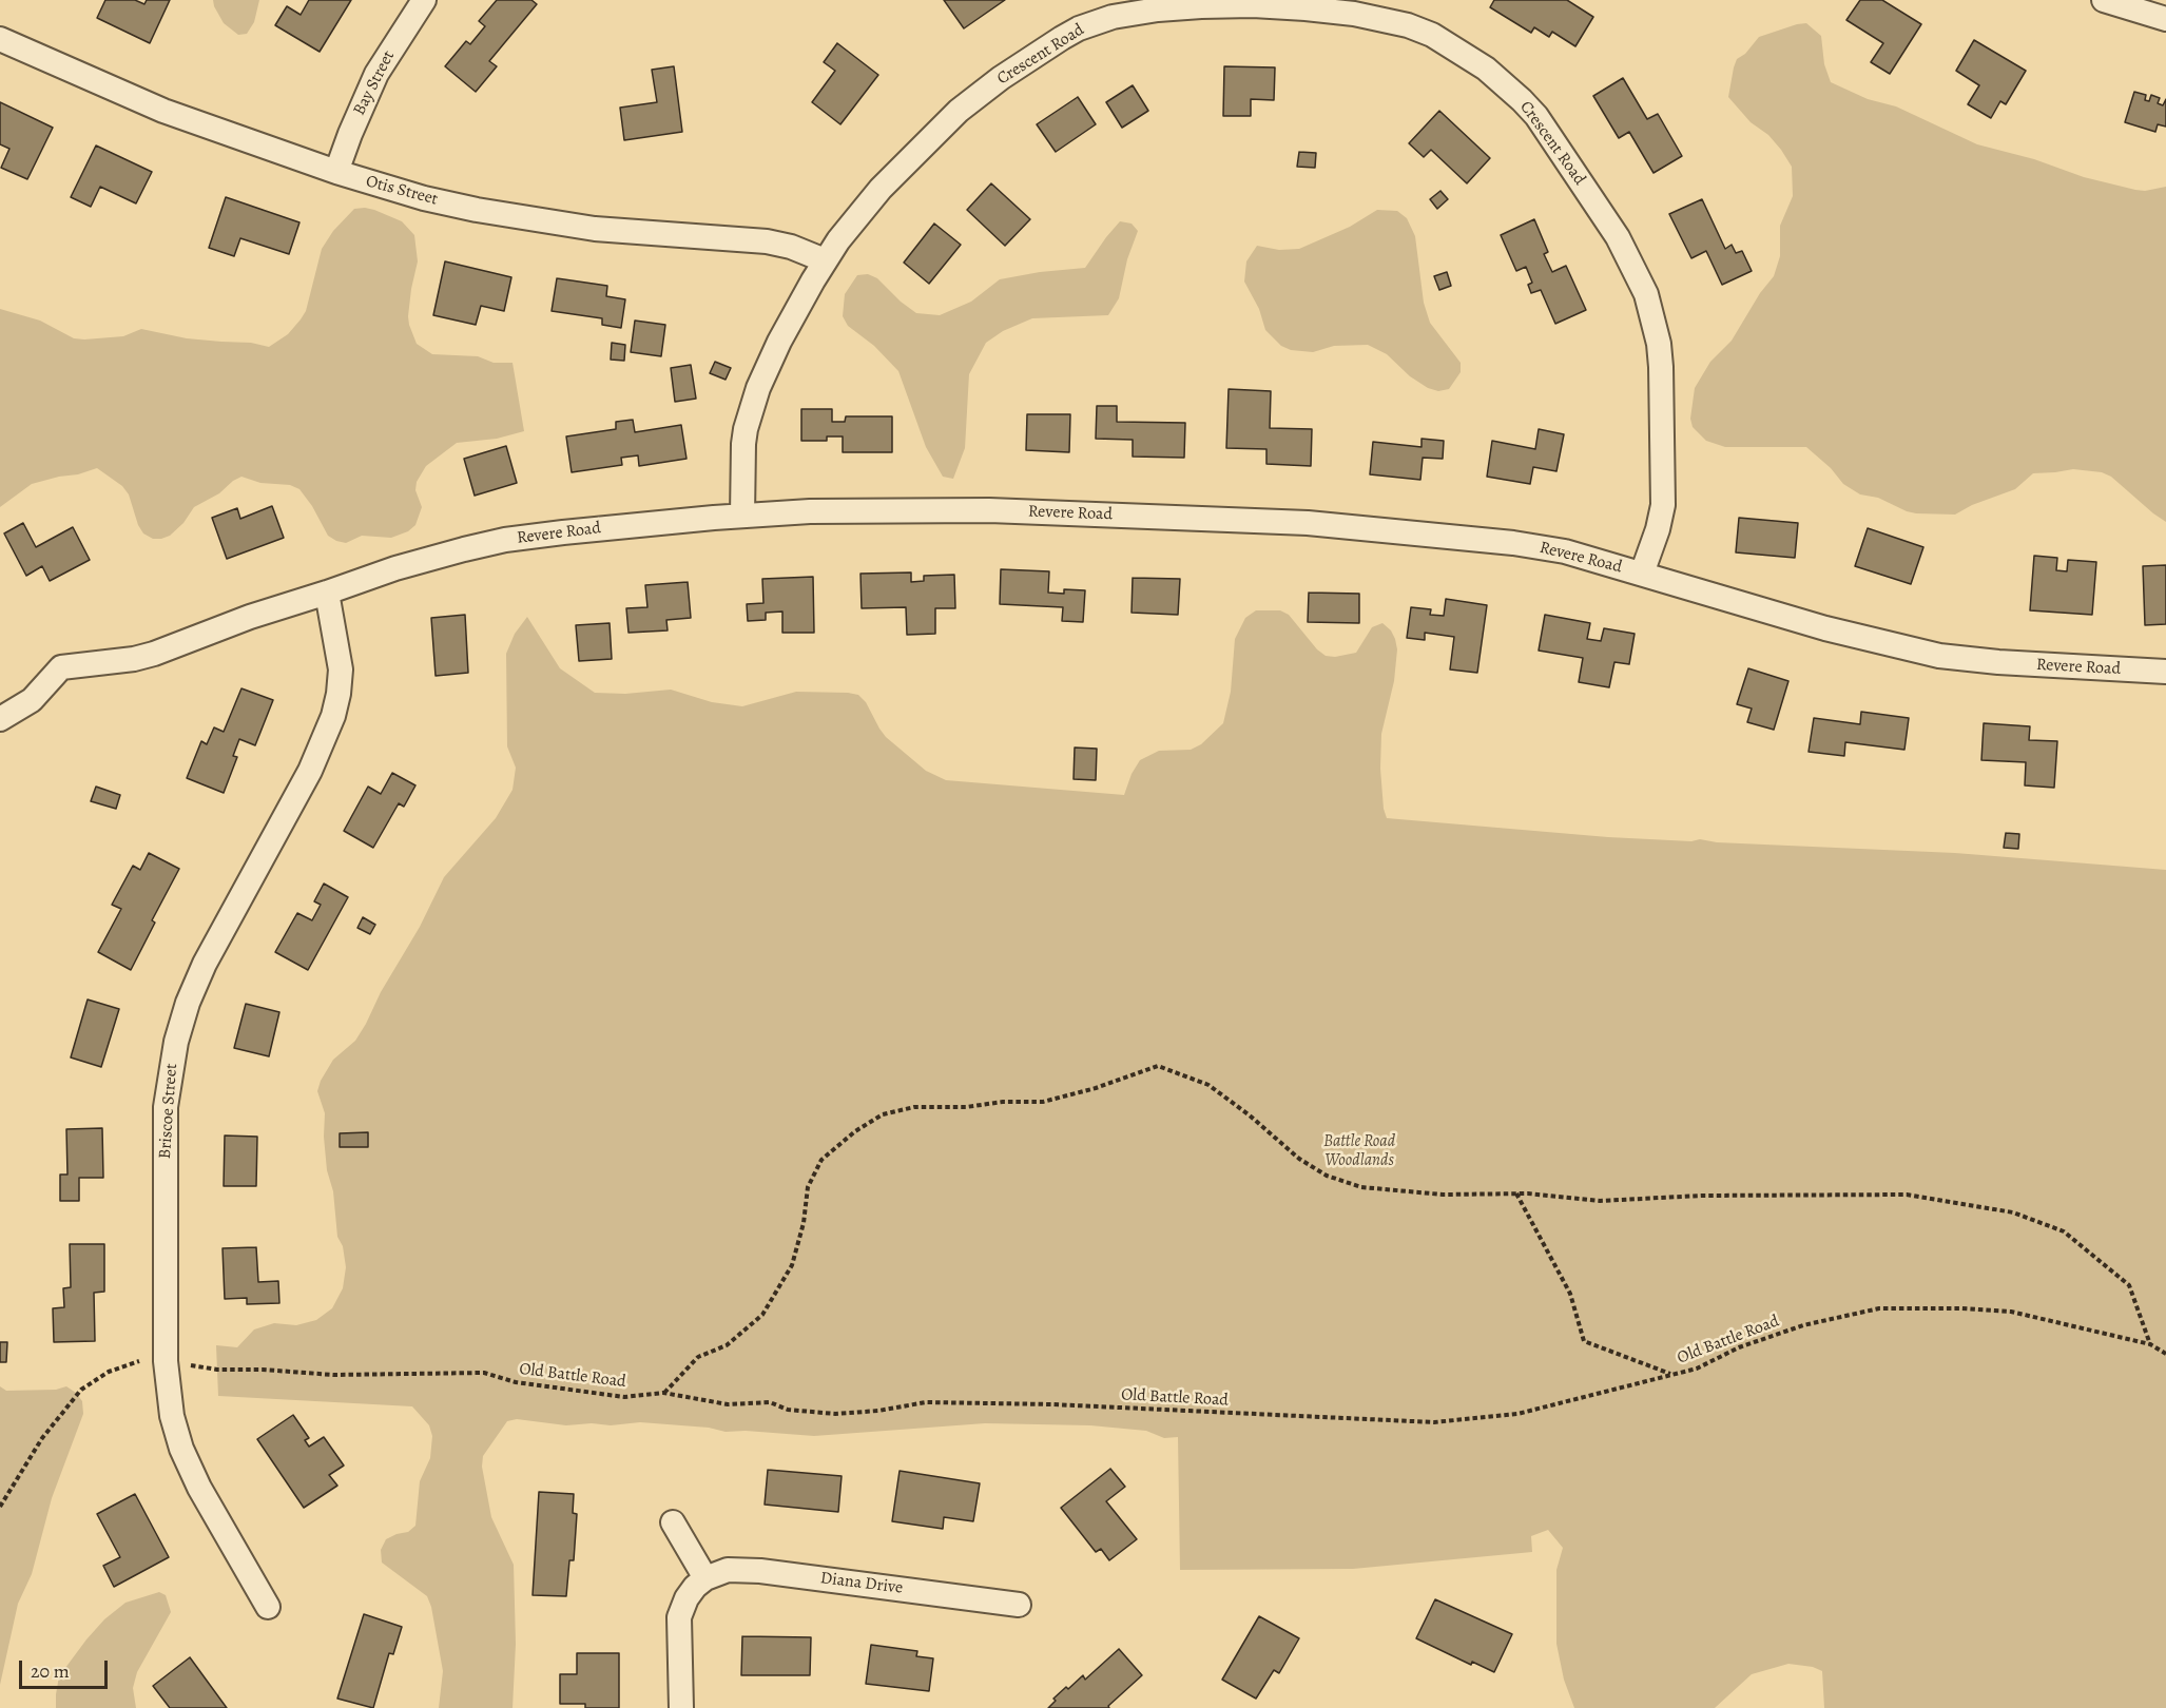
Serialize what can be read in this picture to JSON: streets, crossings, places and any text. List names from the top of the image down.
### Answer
{
  "streets": {
    "street": [
      "Crescent Road",
      "Bay Street",
      "Otis Street",
      "Revere Road",
      "Briscoe Street",
      "Diana Drive"
    ],
    "path": ["Old Battle Road"]
  },
  "crossings": [
    ["Crescent Road", "Otis Street"],
    ["Crescent Road", "Revere Road"],
    ["Bay Street", "Otis Street"],
    ["Revere Road", "Briscoe Street"],
    ["Briscoe Street", "Old Battle Road"]
  ],
  "parks": ["Battle Road Woodlands"],
  "scale_bar": "20 m"
}
